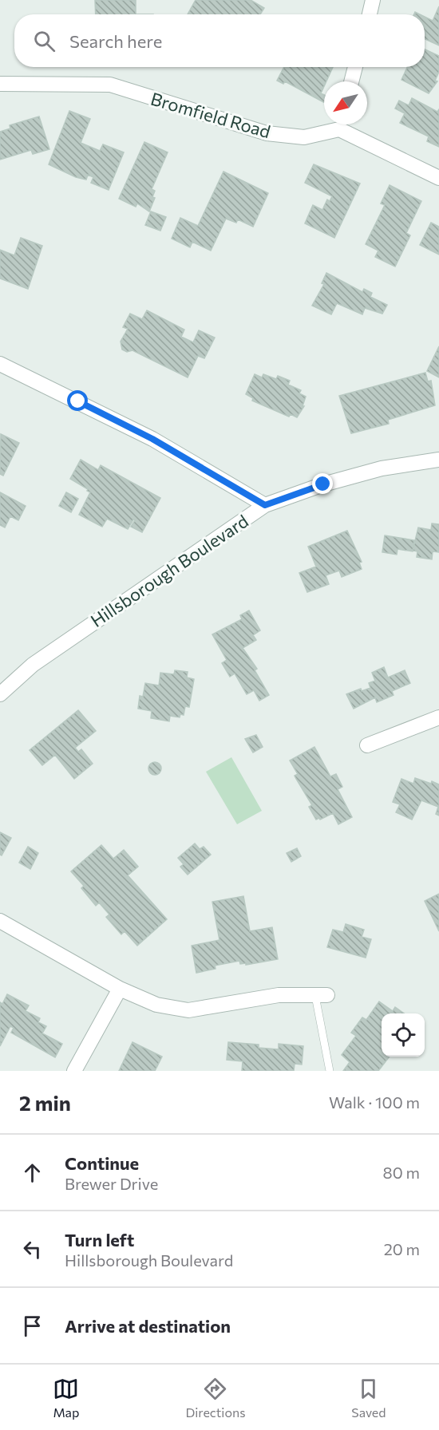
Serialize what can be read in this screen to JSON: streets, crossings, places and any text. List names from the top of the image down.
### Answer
{
  "streets": {
    "street": ["Bromfield Road", "Hillsborough Boulevard"]
  },
  "north": "bottom left",
  "page": {
    "search": "Search here",
    "heading": ["2 min", "Walk · 100 m"],
    "list": [
      ["Continue", "Brewer Drive", "80 m"],
      ["Turn left", "Hillsborough Boulevard", "20 m"],
      "Arrive at destination"
    ],
    "nav": ["Map", "Directions", "Saved"]
  }
}
